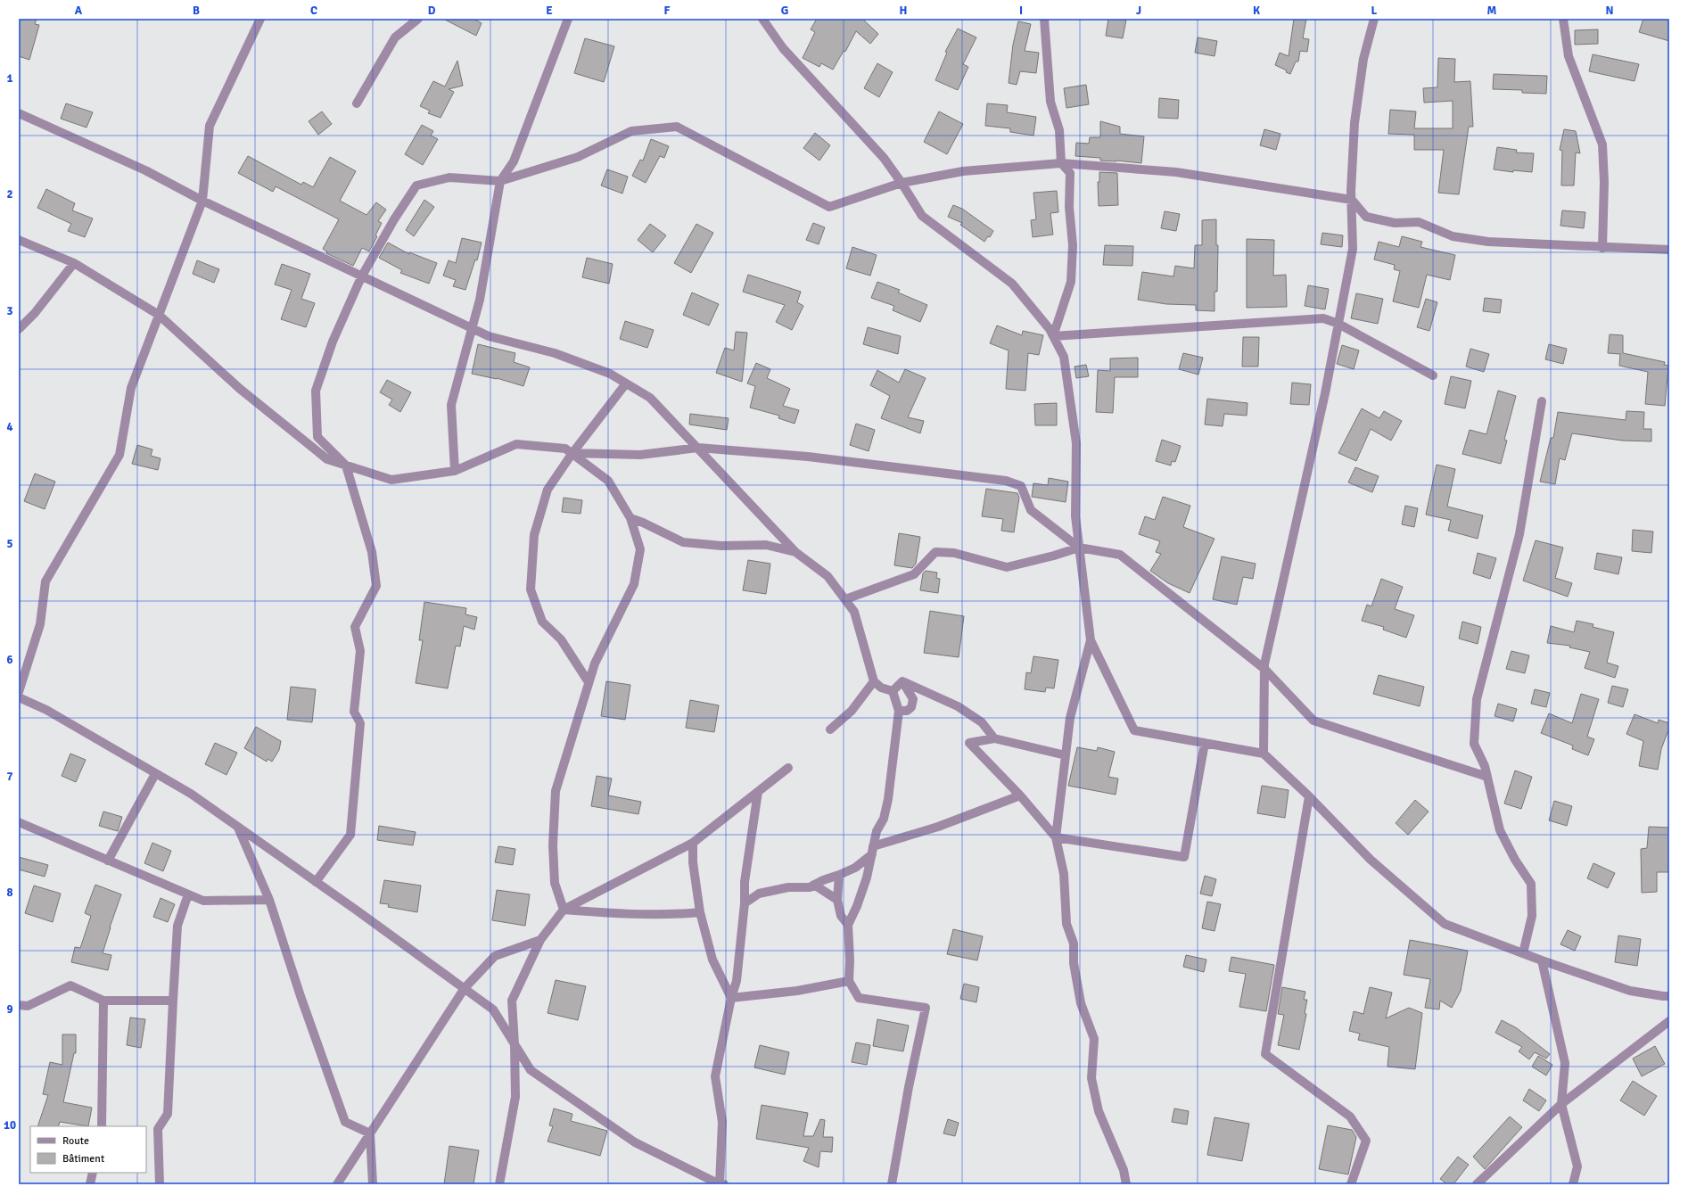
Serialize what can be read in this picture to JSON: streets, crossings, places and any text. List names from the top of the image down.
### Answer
{
  "legend": ["Route", "Bâtiment"],
  "grid": {
    "columns": [
      "A",
      "B",
      "C",
      "D",
      "E",
      "F",
      "G",
      "H",
      "I",
      "J",
      "K",
      "L",
      "M",
      "N"
    ],
    "rows": [
      "1",
      "2",
      "3",
      "4",
      "5",
      "6",
      "7",
      "8",
      "9",
      "10"
    ]
  }
}
